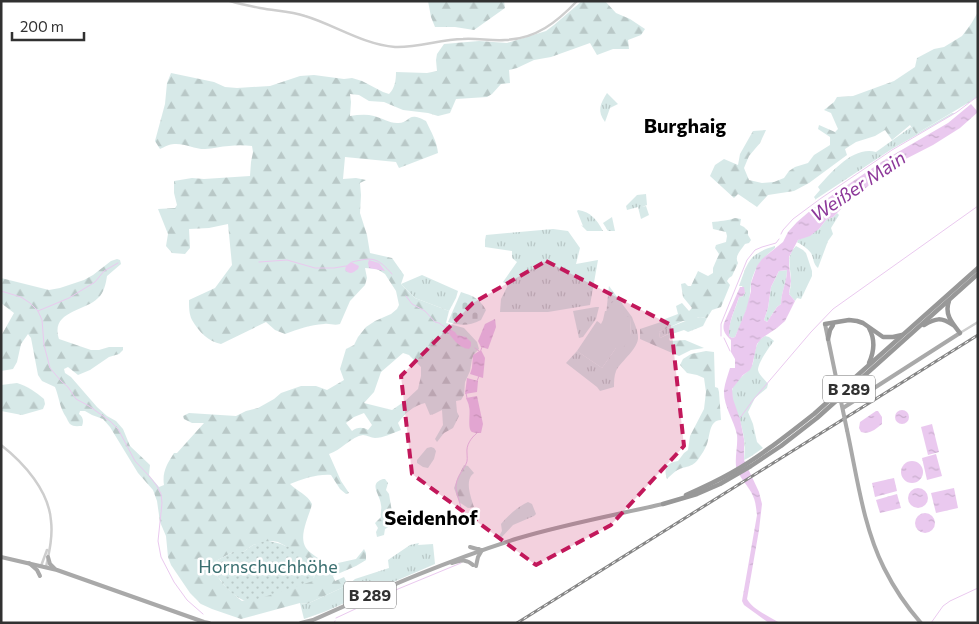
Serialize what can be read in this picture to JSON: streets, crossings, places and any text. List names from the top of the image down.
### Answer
{
  "streets": {
    "highway": ["B 289"]
  },
  "districts": ["Burghaig", "Seidenhof"],
  "water": ["Weißer Main"],
  "parks": ["Hornschuchhöhe"],
  "scale_bar": "200 m"
}
